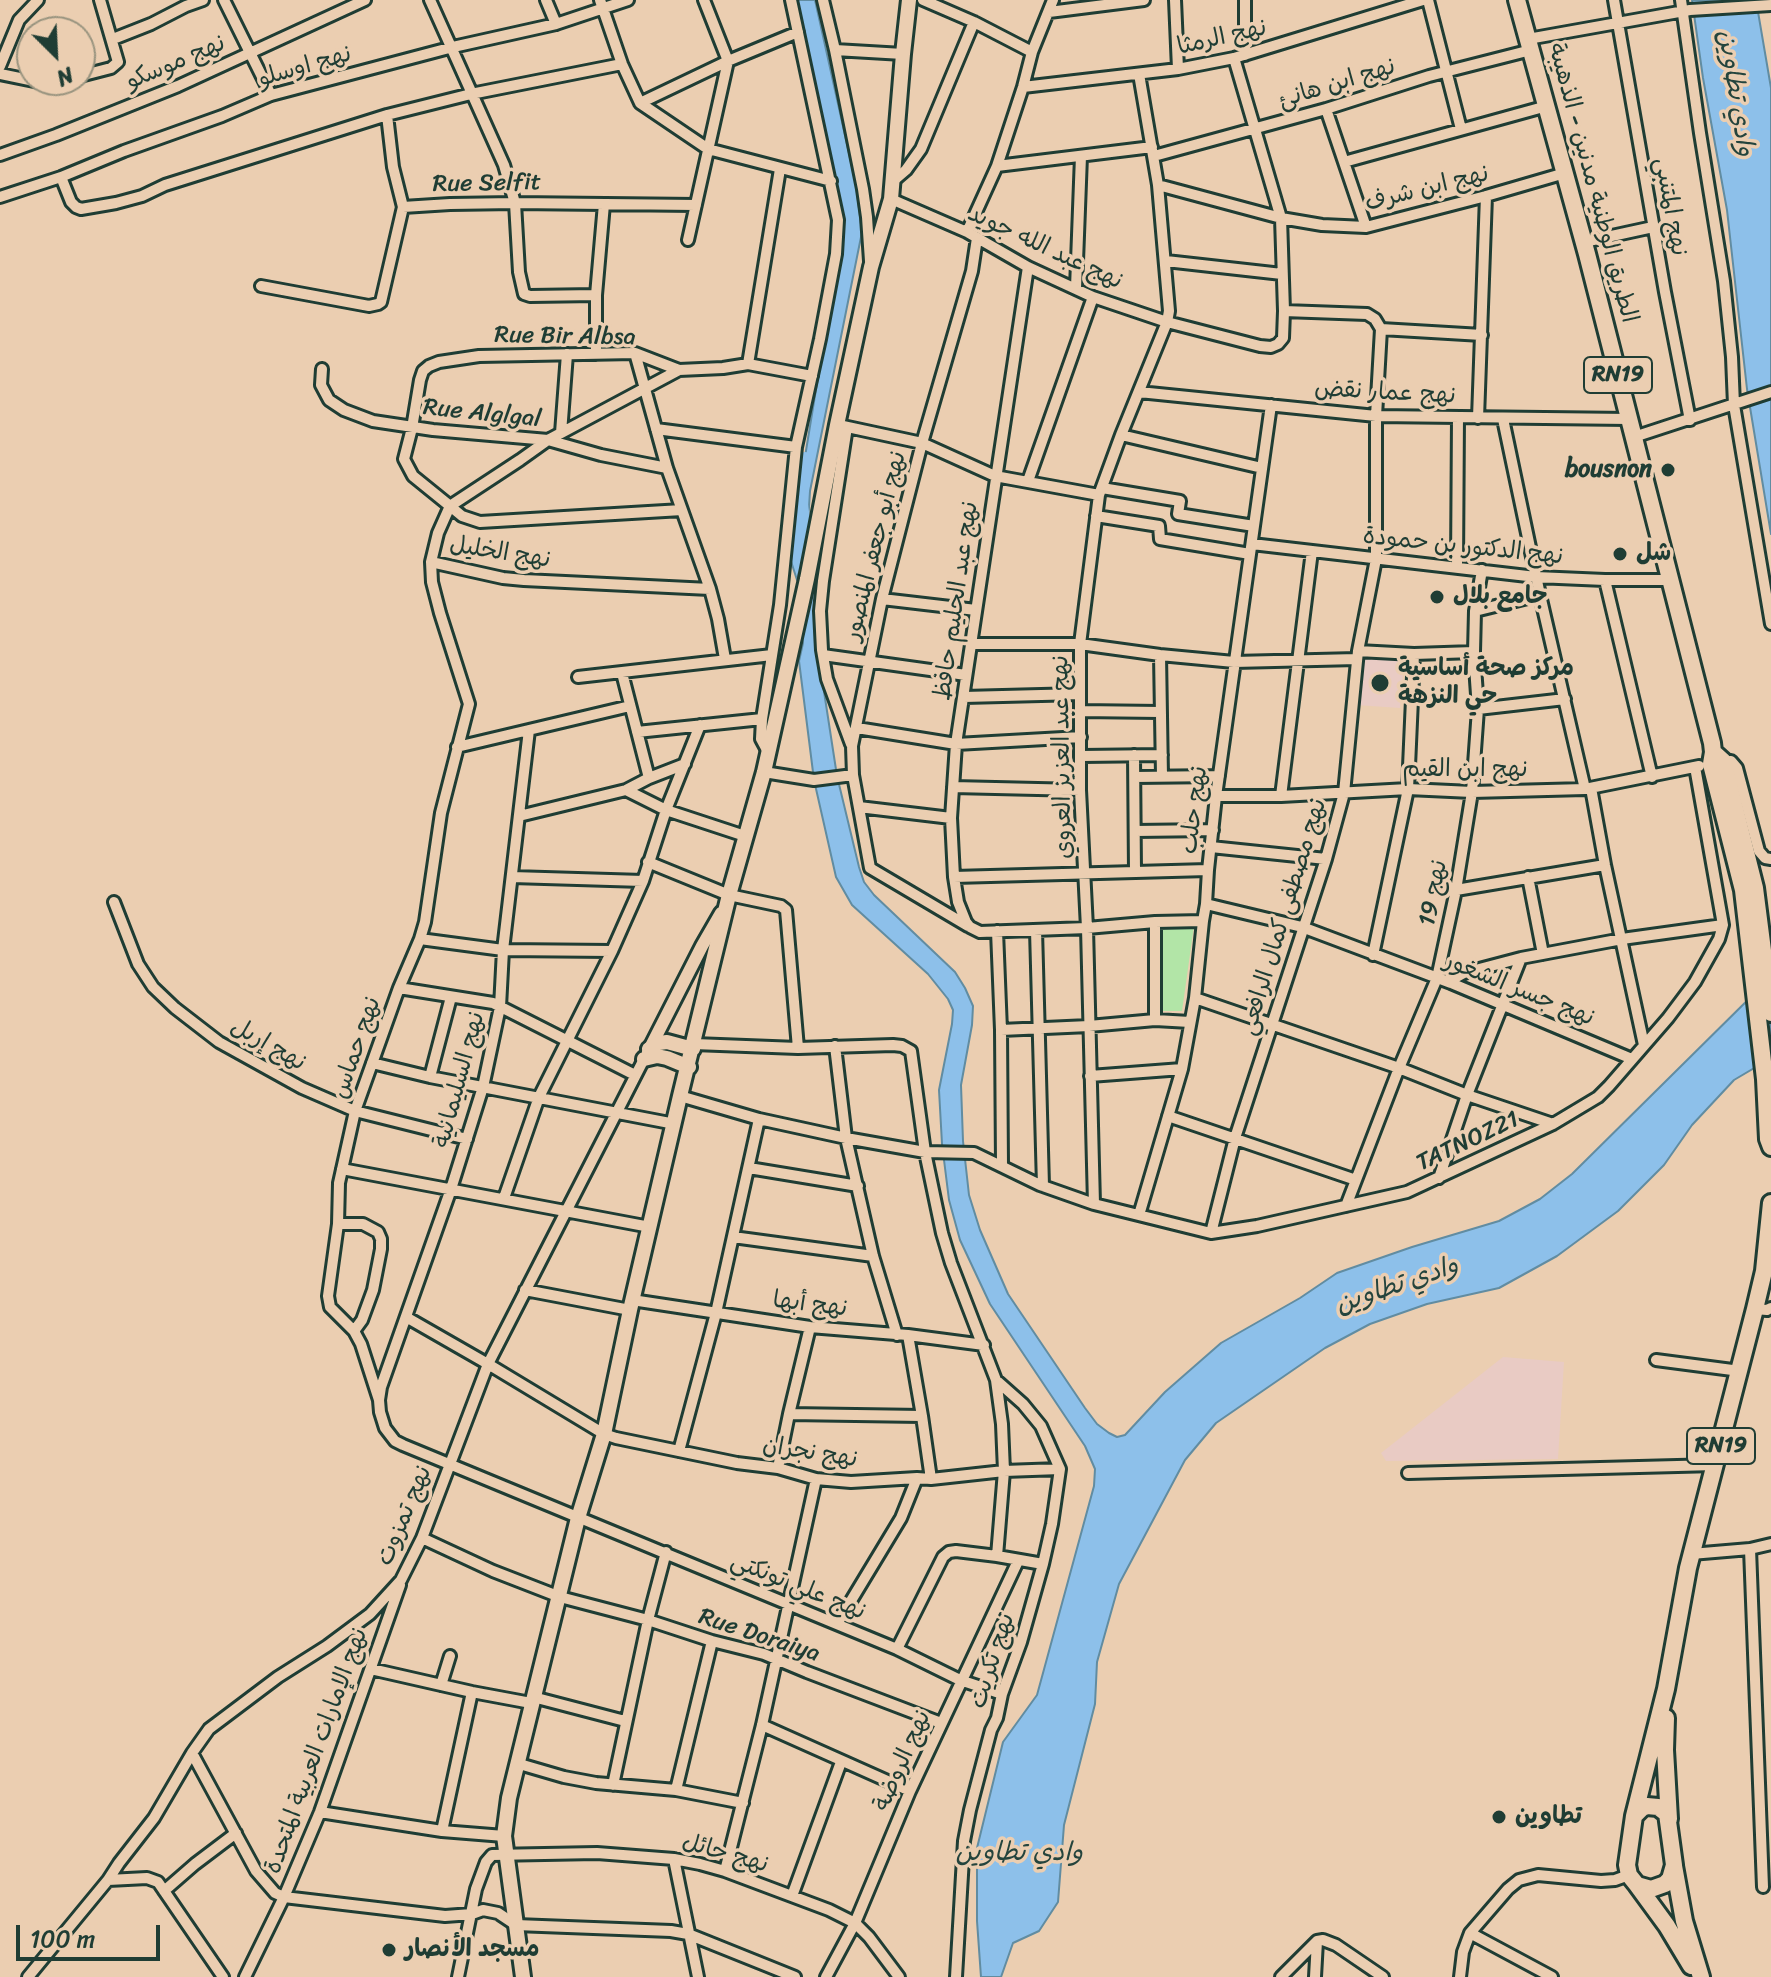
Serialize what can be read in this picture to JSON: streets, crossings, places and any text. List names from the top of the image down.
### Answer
{
  "streets": {
    "main road": ["الطريق الوطنية مدنين - الذهيبة", "RN19"],
    "street": [
      "نهج الرمثا",
      "نهج موسكو",
      "نهج اوسلو",
      "نهج ابن هانئ",
      "Rue Selfit",
      "نهج ابن شرف",
      "نهج المتنبي",
      "نهج عبد الله جويد",
      "Rue Bir Albsa",
      "نهج عمار نقض",
      "Rue Alglgal",
      "نهج أبو جعفر المنصور",
      "نهج الدكتور بن حمودة",
      "نهج الخليل",
      "نهج عبد الحليم حافظ",
      "نهج عبد العزيز العروي",
      "نهج ابن القيم",
      "نهج حلب",
      "نهج 19",
      "نهج مصطفى كمال الرافعي",
      "نهج جسر الشغور",
      "نهج إربل",
      "نهج حماس",
      "نهج السليمانية",
      "TATNOZ21",
      "نهج أبها",
      "نهج نجران",
      "نهج تمزوت",
      "نهج علي تونكتي",
      "Rue Doraiya",
      "نهج تكريت",
      "نهج الإمارات العربية المتحدة",
      "نهج الروضة",
      "نهج حائل"
    ]
  },
  "crossings": [
    ["نهج ابن هانئ", "الطريق الوطنية مدنين - الذهيبة"],
    ["نهج ابن هانئ", "نهج المتنبي"],
    ["الطريق الوطنية مدنين - الذهيبة", "نهج ابن شرف"],
    ["الطريق الوطنية مدنين - الذهيبة", "نهج عمار نقض"],
    ["الطريق الوطنية مدنين - الذهيبة", "نهج الدكتور بن حمودة"],
    ["الطريق الوطنية مدنين - الذهيبة", "نهج ابن القيم"],
    ["نهج عبد الله جويد", "نهج أبو جعفر المنصور"],
    ["نهج عبد الله جويد", "نهج عبد الحليم حافظ"],
    ["نهج عبد الله جويد", "نهج عبد العزيز العروي"],
    ["Rue Bir Albsa", "Rue Alglgal"],
    ["نهج عمار نقض", "نهج عبد العزيز العروي"],
    ["نهج عمار نقض", "نهج حلب"],
    ["نهج عمار نقض", "نهج مصطفى كمال الرافعي"],
    ["نهج أبو جعفر المنصور", "نهج عبد الحليم حافظ"],
    ["نهج الدكتور بن حمودة", "نهج عبد العزيز العروي"],
    ["نهج الدكتور بن حمودة", "نهج حلب"],
    ["نهج الدكتور بن حمودة", "نهج 19"],
    ["نهج الدكتور بن حمودة", "نهج مصطفى كمال الرافعي"],
    ["نهج الخليل", "نهج حماس"],
    ["نهج عبد العزيز العروي", "TATNOZ21"],
    ["نهج ابن القيم", "نهج حلب"],
    ["نهج ابن القيم", "نهج 19"],
    ["نهج ابن القيم", "نهج مصطفى كمال الرافعي"],
    ["نهج حلب", "نهج جسر الشغور"],
    ["نهج حلب", "TATNOZ21"],
    ["نهج 19", "نهج جسر الشغور"],
    ["نهج 19", "TATNOZ21"],
    ["نهج مصطفى كمال الرافعي", "نهج جسر الشغور"],
    ["نهج مصطفى كمال الرافعي", "TATNOZ21"],
    ["نهج جسر الشغور", "TATNOZ21"],
    ["نهج إربل", "نهج حماس"],
    ["نهج إربل", "نهج السليمانية"],
    ["نهج حماس", "نهج السليمانية"],
    ["نهج السليمانية", "نهج نجران"],
    ["نهج السليمانية", "نهج علي تونكتي"],
    ["نهج أبها", "نهج تمزوت"],
    ["نهج نجران", "نهج تمزوت"],
    ["نهج نجران", "نهج تكريت"],
    ["نهج تمزوت", "نهج علي تونكتي"],
    ["نهج تمزوت", "Rue Doraiya"],
    ["نهج تمزوت", "نهج الإمارات العربية المتحدة"],
    ["نهج علي تونكتي", "نهج تكريت"],
    ["نهج علي تونكتي", "نهج الروضة"],
    ["Rue Doraiya", "نهج الروضة"],
    ["نهج الروضة", "نهج حائل"]
  ],
  "water": ["وادي تطاوين"],
  "places": [
    "bousnon",
    "شل",
    "جامع بلال",
    "مركز صحة أساسية حي النزهة",
    "تطاوين",
    "مسجد الأنصار"
  ],
  "scale_bar": "100 m",
  "north": "bottom right"
}
